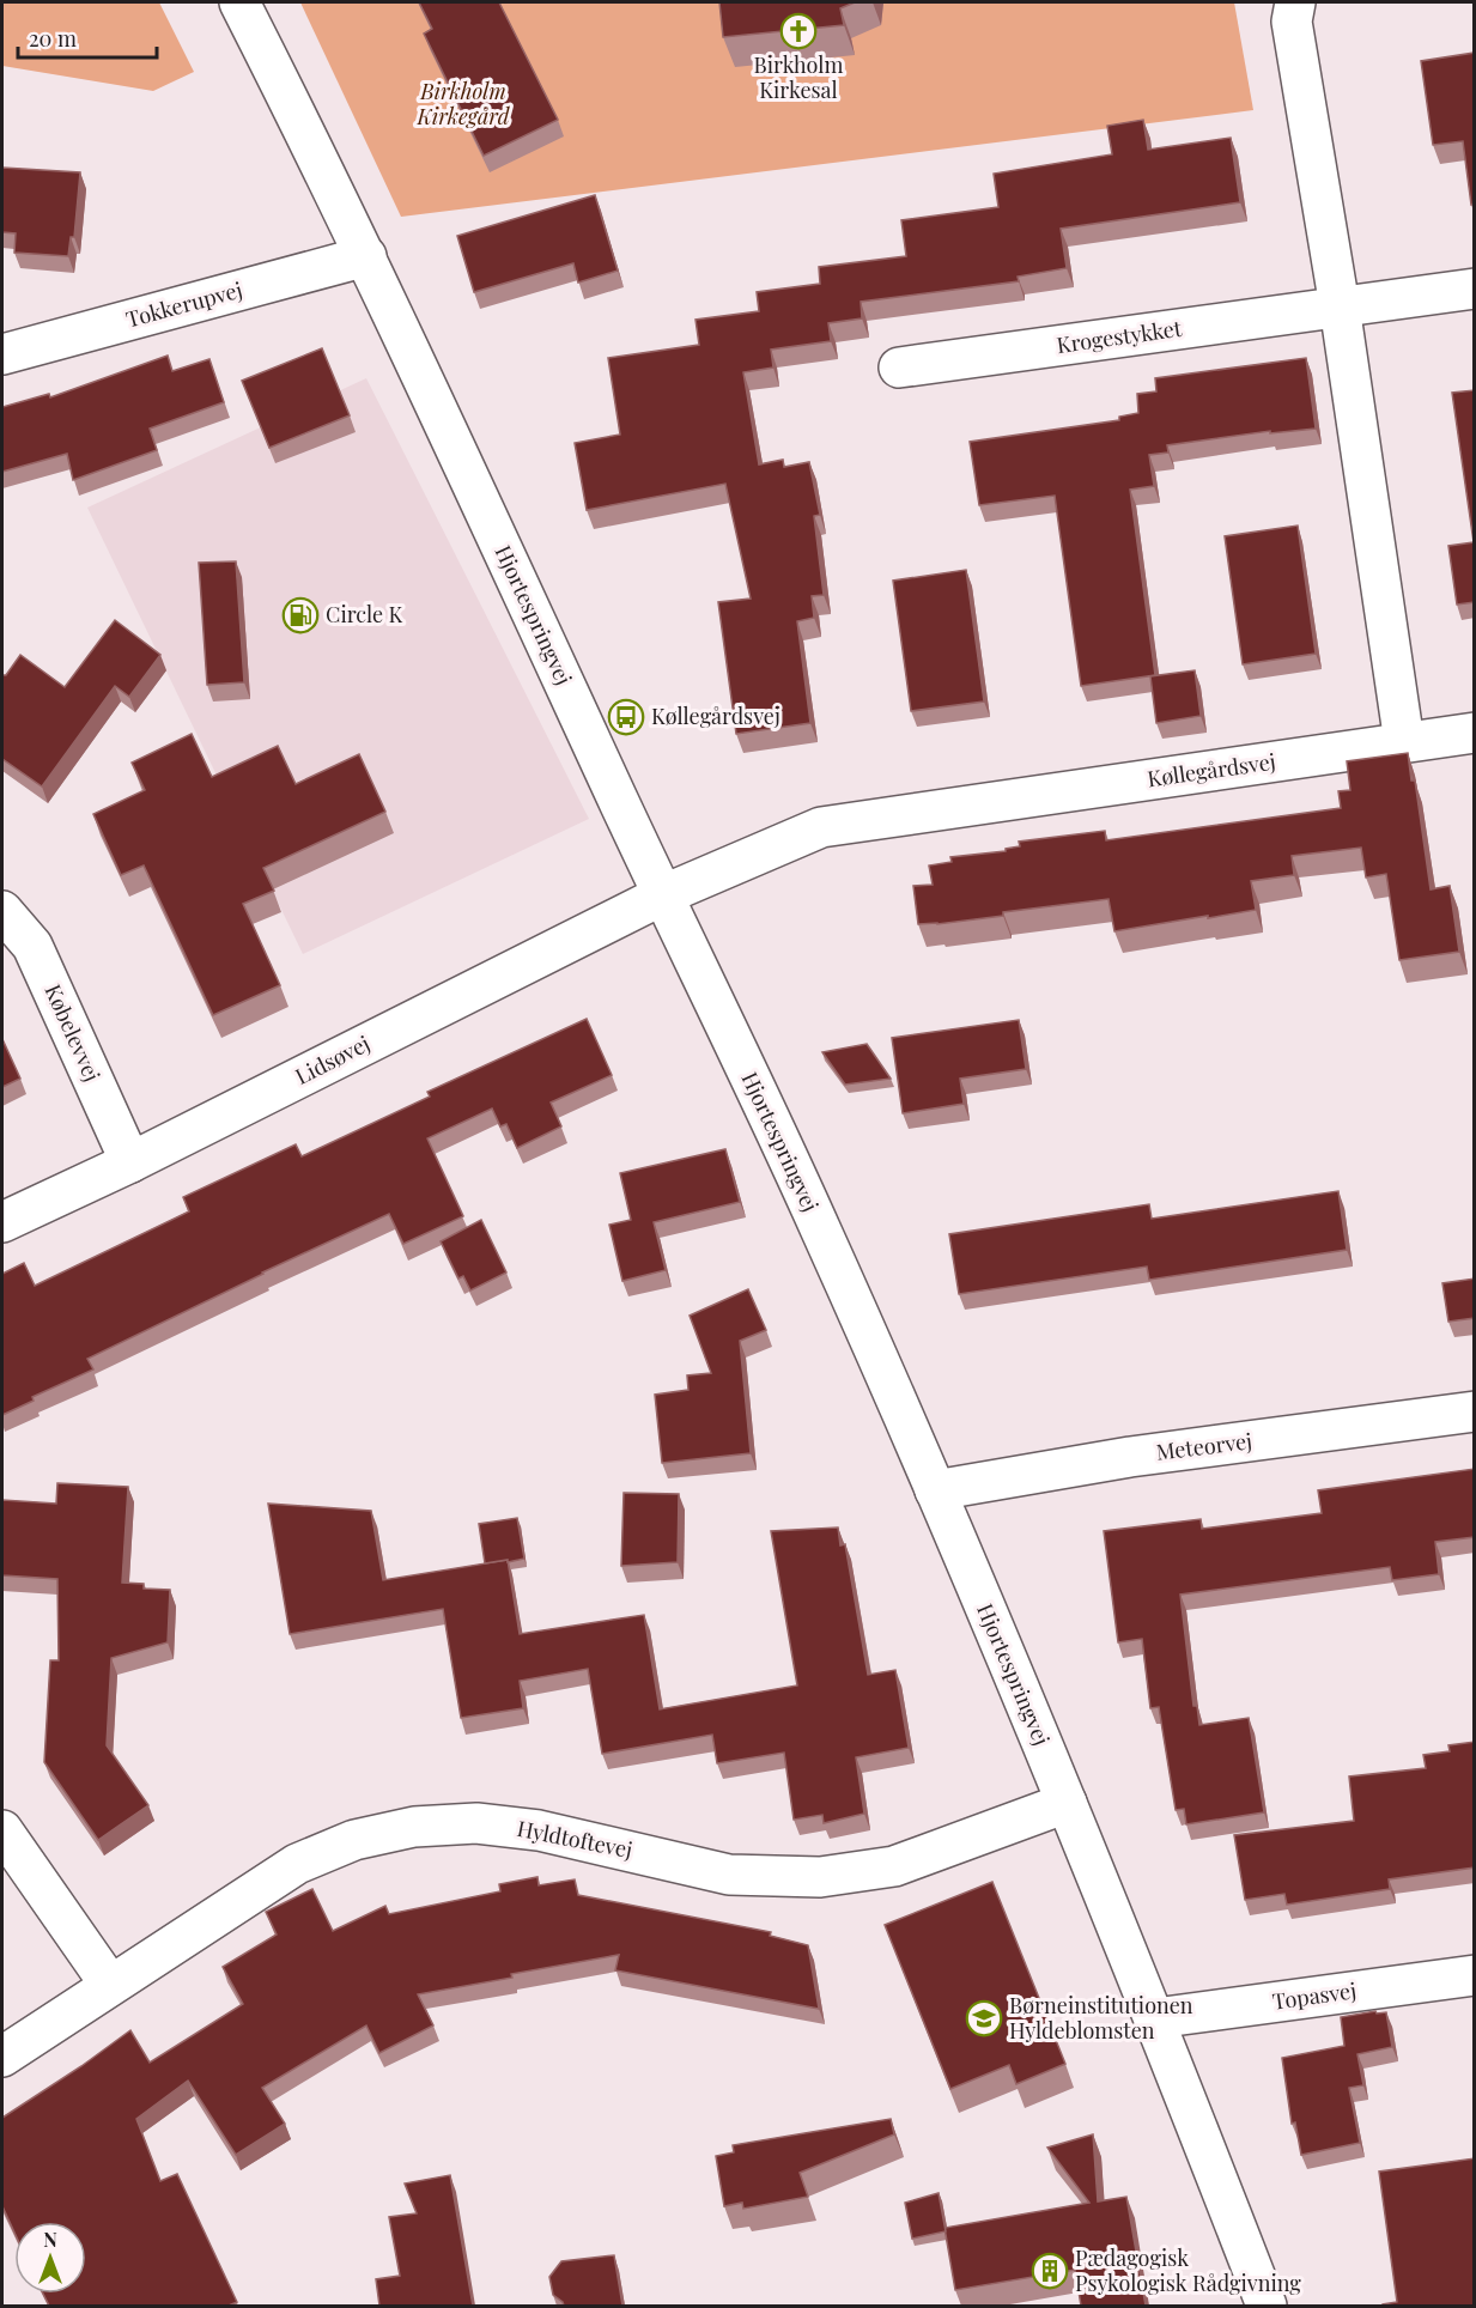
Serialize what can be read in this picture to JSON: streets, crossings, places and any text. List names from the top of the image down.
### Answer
{
  "streets": {
    "street": [
      "Tokkerupvej",
      "Krogestykket",
      "Hjortespringvej",
      "Køllegårdsvej",
      "Købelevvej",
      "Lidsøvej",
      "Meteorvej",
      "Hyldtoftevej",
      "Topasvej"
    ]
  },
  "crossings": [
    ["Tokkerupvej", "Hjortespringvej"],
    ["Hjortespringvej", "Køllegårdsvej"],
    ["Hjortespringvej", "Lidsøvej"],
    ["Hjortespringvej", "Meteorvej"],
    ["Hjortespringvej", "Hyldtoftevej"],
    ["Hjortespringvej", "Topasvej"],
    ["Køllegårdsvej", "Lidsøvej"],
    ["Købelevvej", "Lidsøvej"]
  ],
  "parks": ["Birkholm Kirkegård"],
  "places": {
    "church": ["Birkholm Kirkesal"],
    "fuel station": ["Circle K"],
    "bus stop": ["Køllegårdsvej"],
    "school or university": ["Børneinstitutionen Hyldeblomsten"],
    "building": ["Pædagogisk Psykologisk Rådgivning"]
  },
  "scale_bar": "20 m",
  "north": "top"
}
